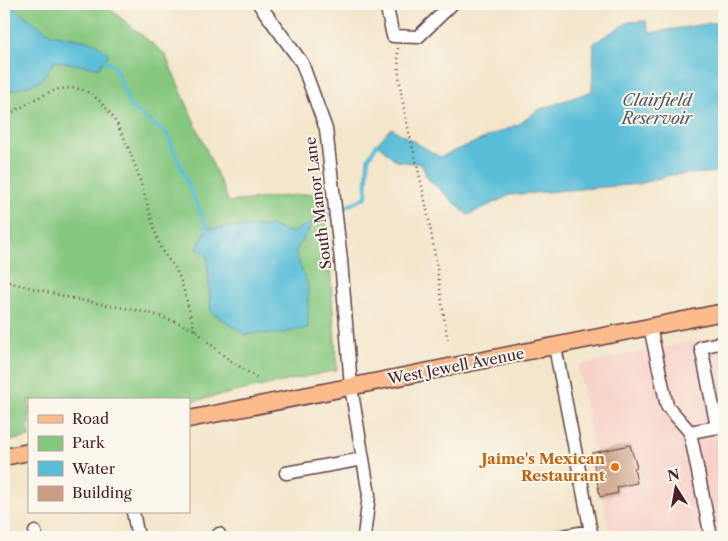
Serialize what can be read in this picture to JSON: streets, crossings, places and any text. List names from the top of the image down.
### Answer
{
  "streets": {
    "main road": ["West Jewell Avenue"],
    "street": ["South Manor Lane"]
  },
  "crossings": [
    ["South Manor Lane", "West Jewell Avenue"]
  ],
  "water": ["Clairfield Reservoir"],
  "places": ["Jaime's Mexican Restaurant"],
  "legend": [
    "Road",
    "Park",
    "Water",
    "Building"
  ],
  "north": "top"
}
